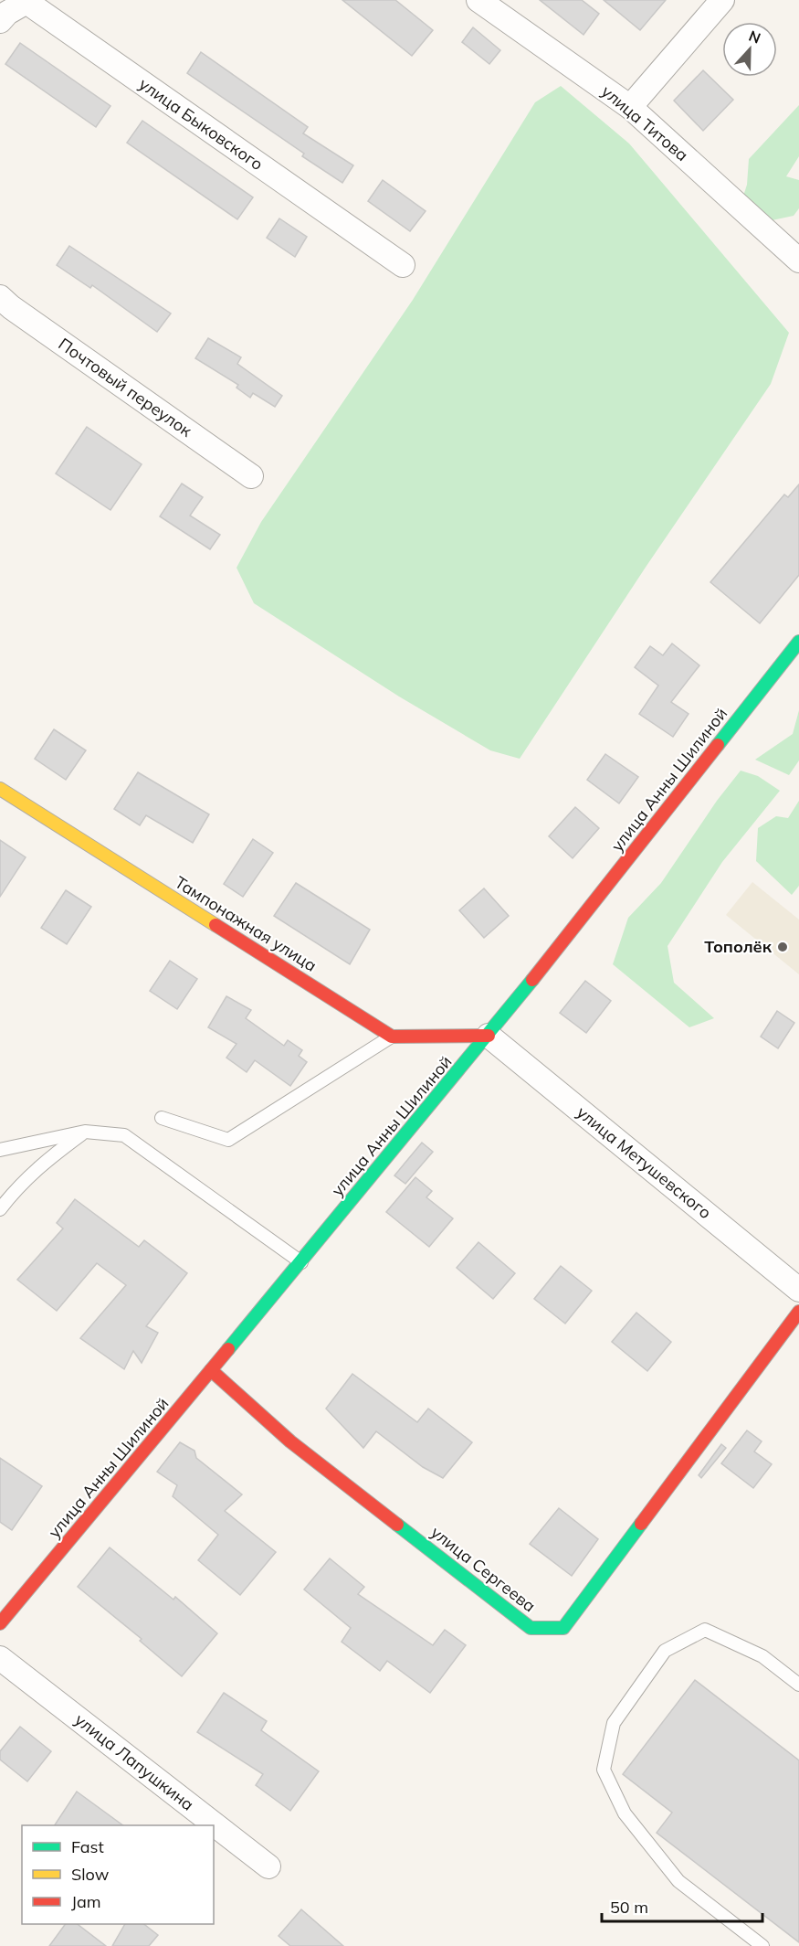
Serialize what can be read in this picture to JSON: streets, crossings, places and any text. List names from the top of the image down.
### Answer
{
  "streets": {
    "street": [
      "улица Титова",
      "улица Быковского",
      "Почтовый переулок",
      "улица Анны Шилиной",
      "Тампонажная улица",
      "улица Метушевского",
      "улица Сергеева",
      "улица Лапушкина"
    ]
  },
  "crossings": [
    ["улица Анны Шилиной", "улица Метушевского"],
    ["улица Анны Шилиной", "улица Сергеева"]
  ],
  "places": ["Тополёк"],
  "legend": ["Fast", "Slow", "Jam"],
  "scale_bar": "50 m",
  "north": "top"
}
